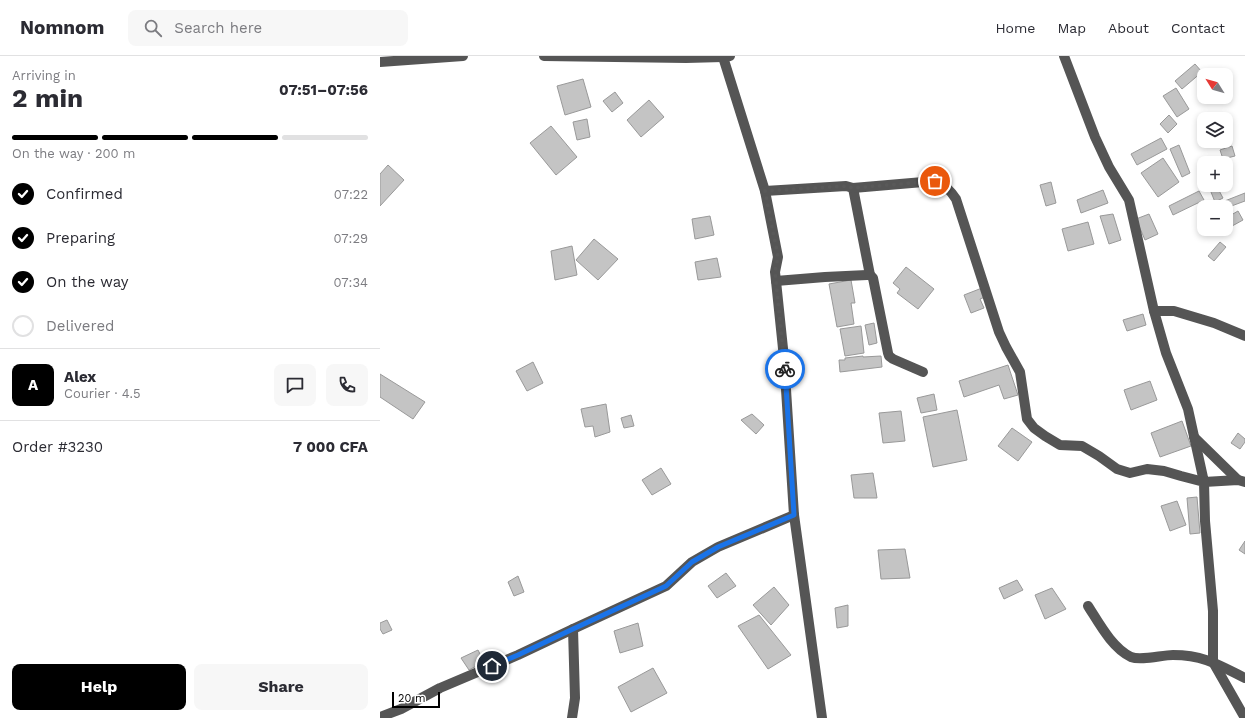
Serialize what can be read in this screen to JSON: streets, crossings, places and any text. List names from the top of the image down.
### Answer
{
  "scale_bar": "20 m",
  "north": "top left",
  "page": {
    "header": "Nomnom",
    "search": "Search here",
    "nav": [
      "Home",
      "Map",
      "About",
      "Contact"
    ],
    "heading": ["2 min", "Arriving in", "07:51–07:56"],
    "panel": [
      "Alex",
      "Courier · 4.5",
      "Order #3230",
      "7 000 CFA"
    ],
    "map_buttons": ["+", "−"],
    "bar": "On the way · 200 m",
    "list": [
      ["Confirmed", "07:22"],
      ["Preparing", "07:29"],
      ["On the way", "07:34"],
      "Delivered"
    ],
    "round": "A",
    "buttons": ["Help", "Share"],
    "scale": "20 m"
  }
}
